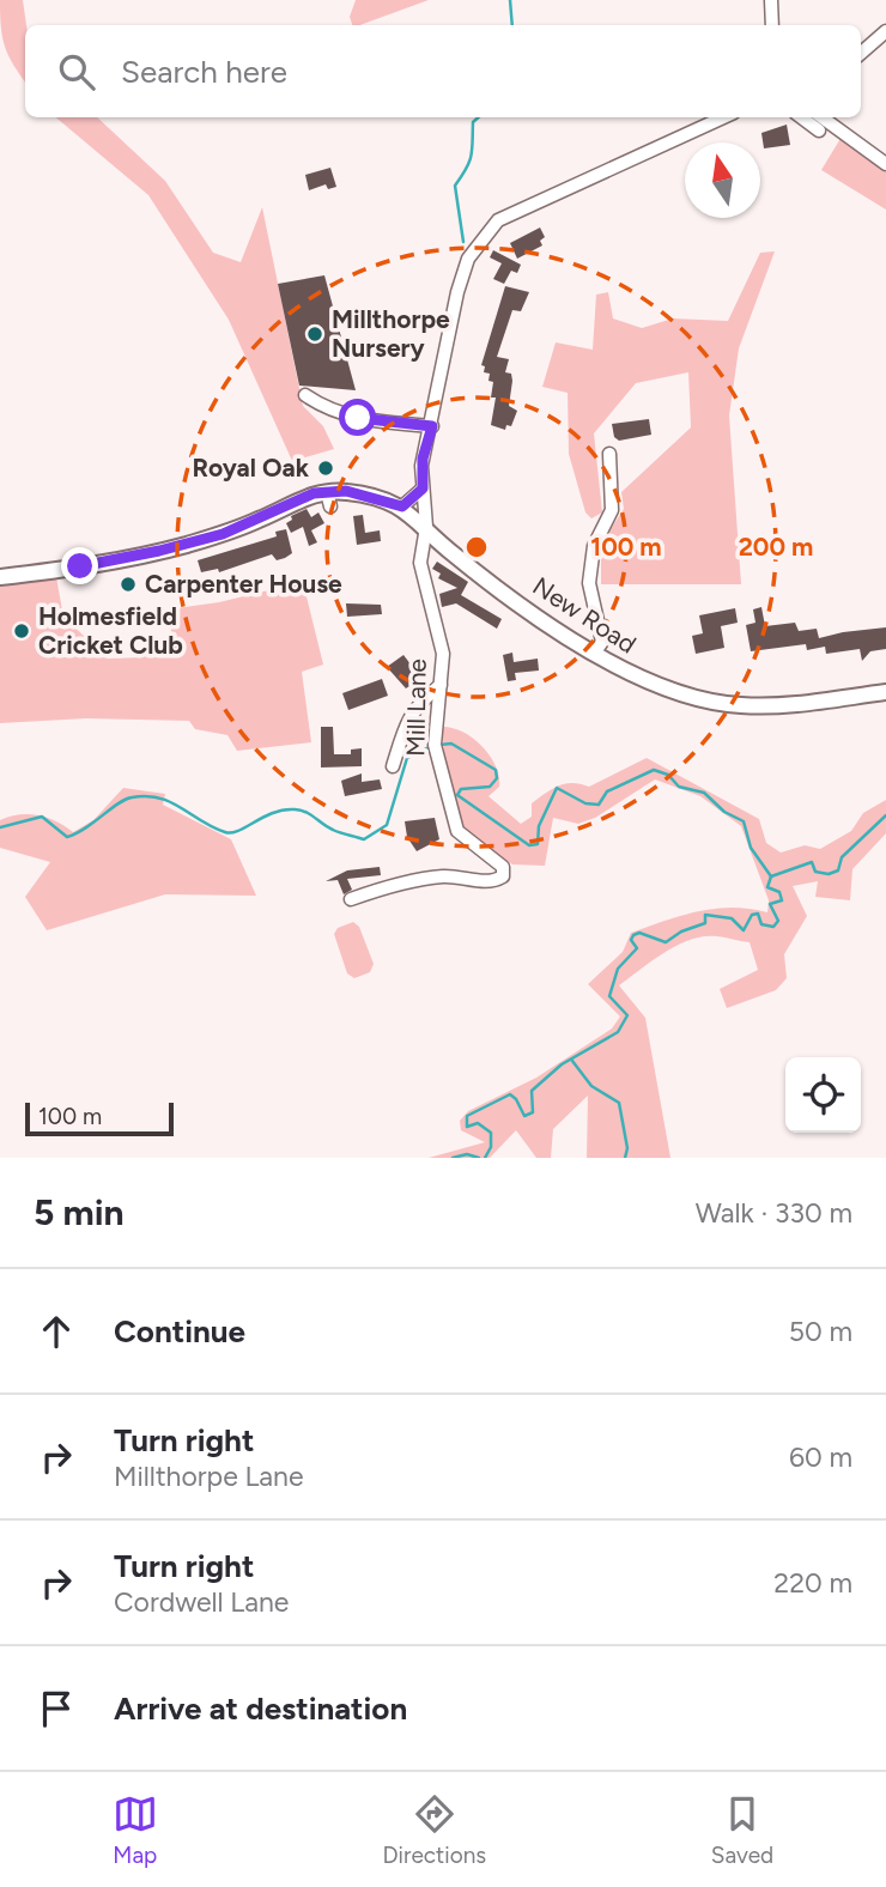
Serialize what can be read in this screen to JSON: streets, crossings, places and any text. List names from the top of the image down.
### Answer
{
  "streets": {
    "main road": ["New Road"],
    "street": ["Mill Lane"]
  },
  "crossings": [
    ["New Road", "Mill Lane"]
  ],
  "places": [
    "Millthorpe Nursery",
    "Royal Oak",
    "Carpenter House",
    "Holmesfield Cricket Club"
  ],
  "scale_bar": "100 m",
  "north": "top",
  "page": {
    "search": "Search here",
    "scale": "100 m",
    "heading": ["5 min", "Walk · 330 m"],
    "list": [
      ["Continue", "50 m"],
      ["Turn right", "Millthorpe Lane", "60 m"],
      ["Turn right", "Cordwell Lane", "220 m"],
      "Arrive at destination"
    ],
    "nav": ["Map", "Directions", "Saved"]
  },
  "rings": ["100 m", "200 m"]
}
